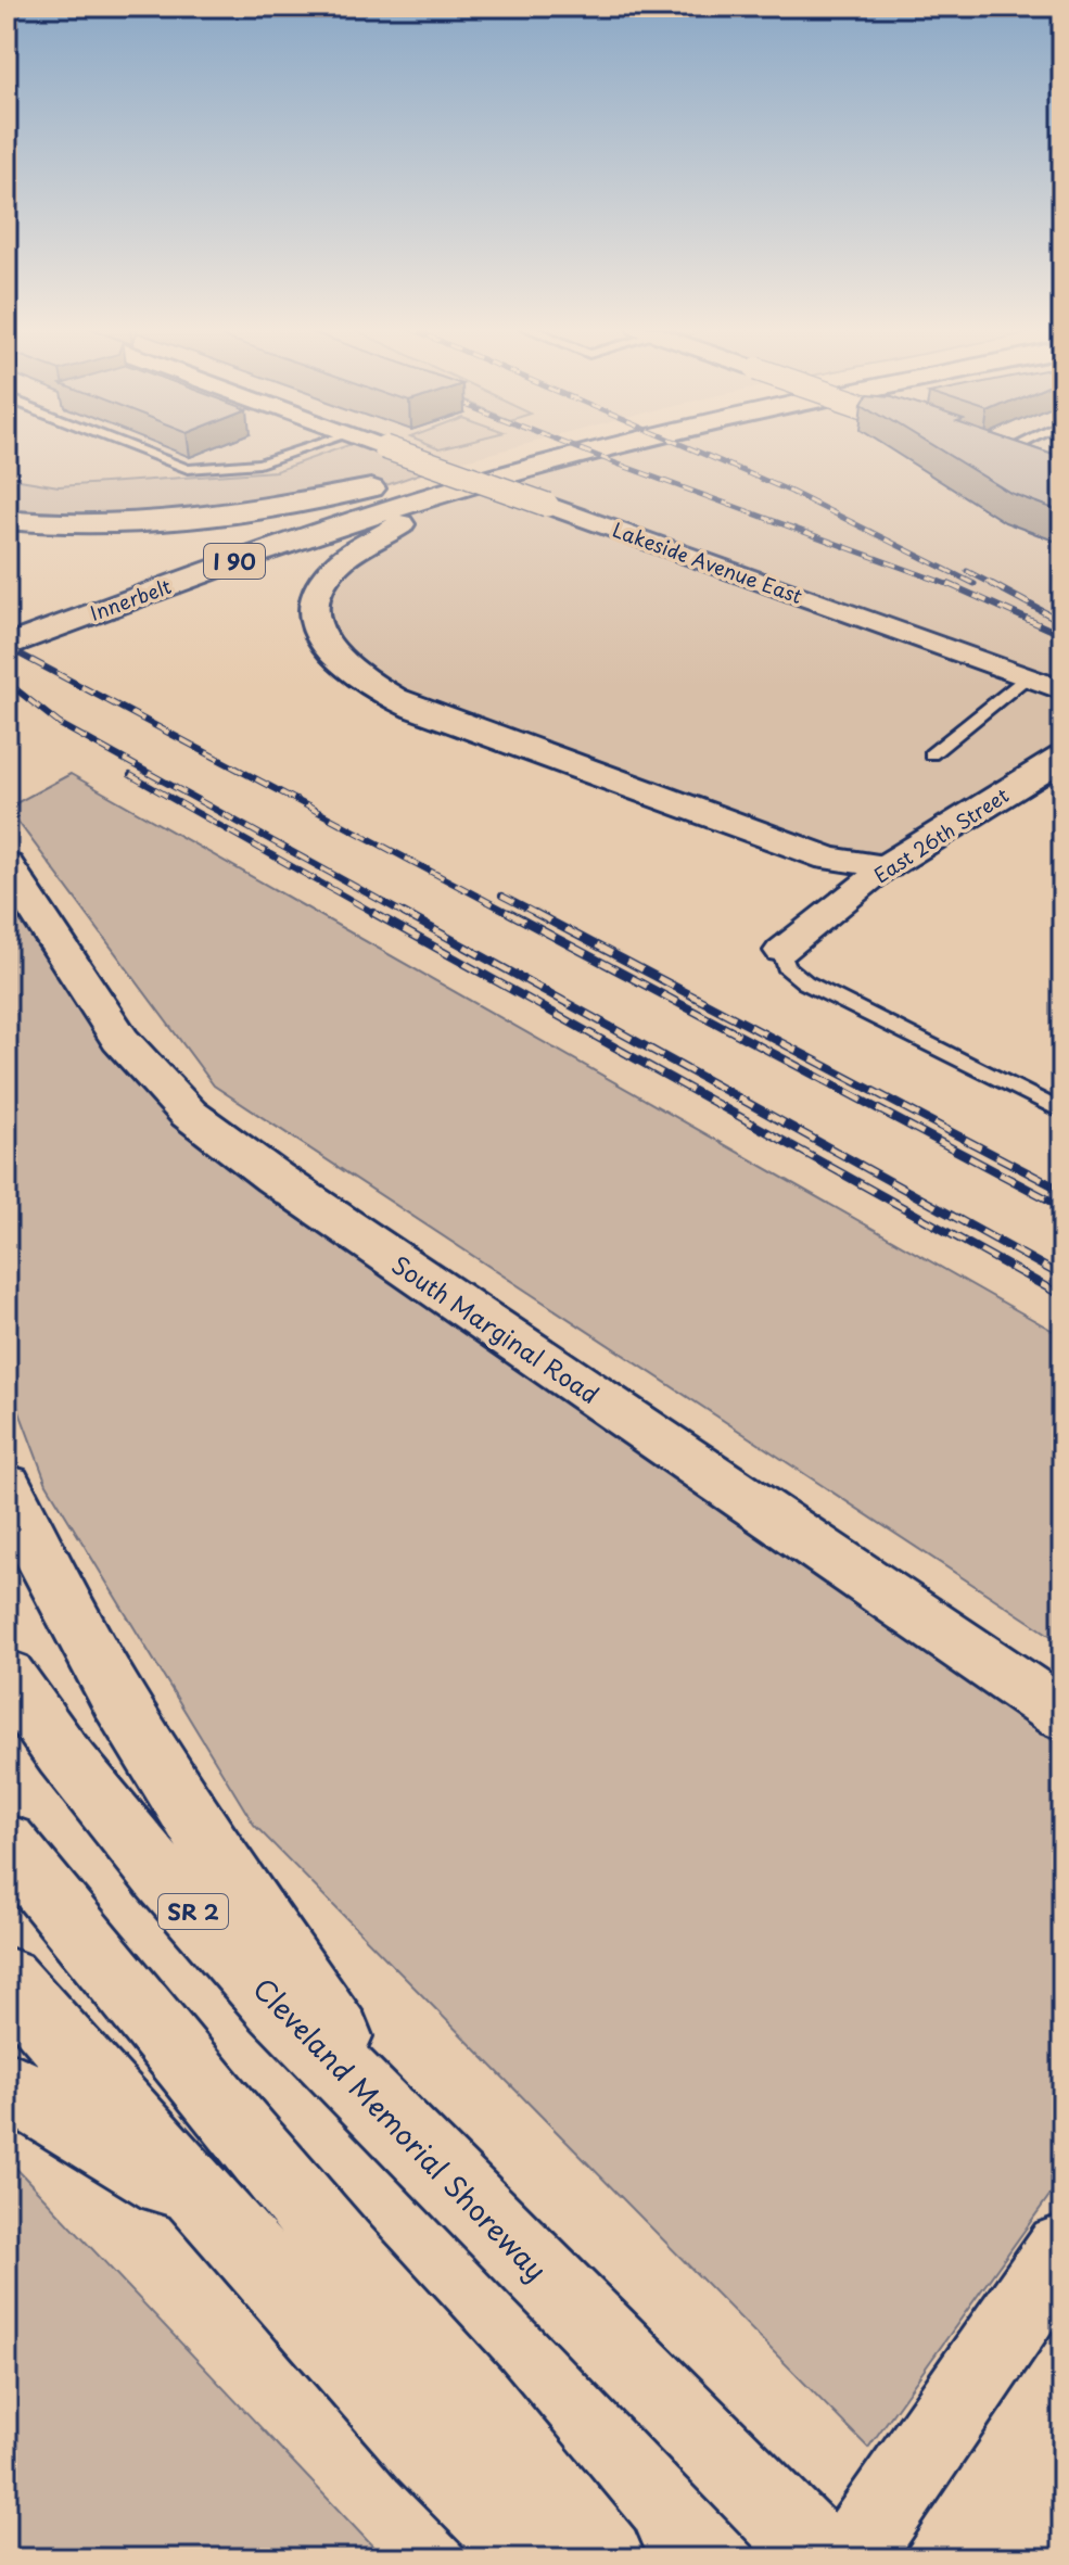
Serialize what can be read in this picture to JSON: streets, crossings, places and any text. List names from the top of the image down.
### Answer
{
  "streets": {
    "main road": [
      "I 90",
      "Innerbelt",
      "East 26th Street",
      "South Marginal Road",
      "SR 2",
      "Cleveland Memorial Shoreway"
    ],
    "street": ["Lakeside Avenue East"]
  }
}
